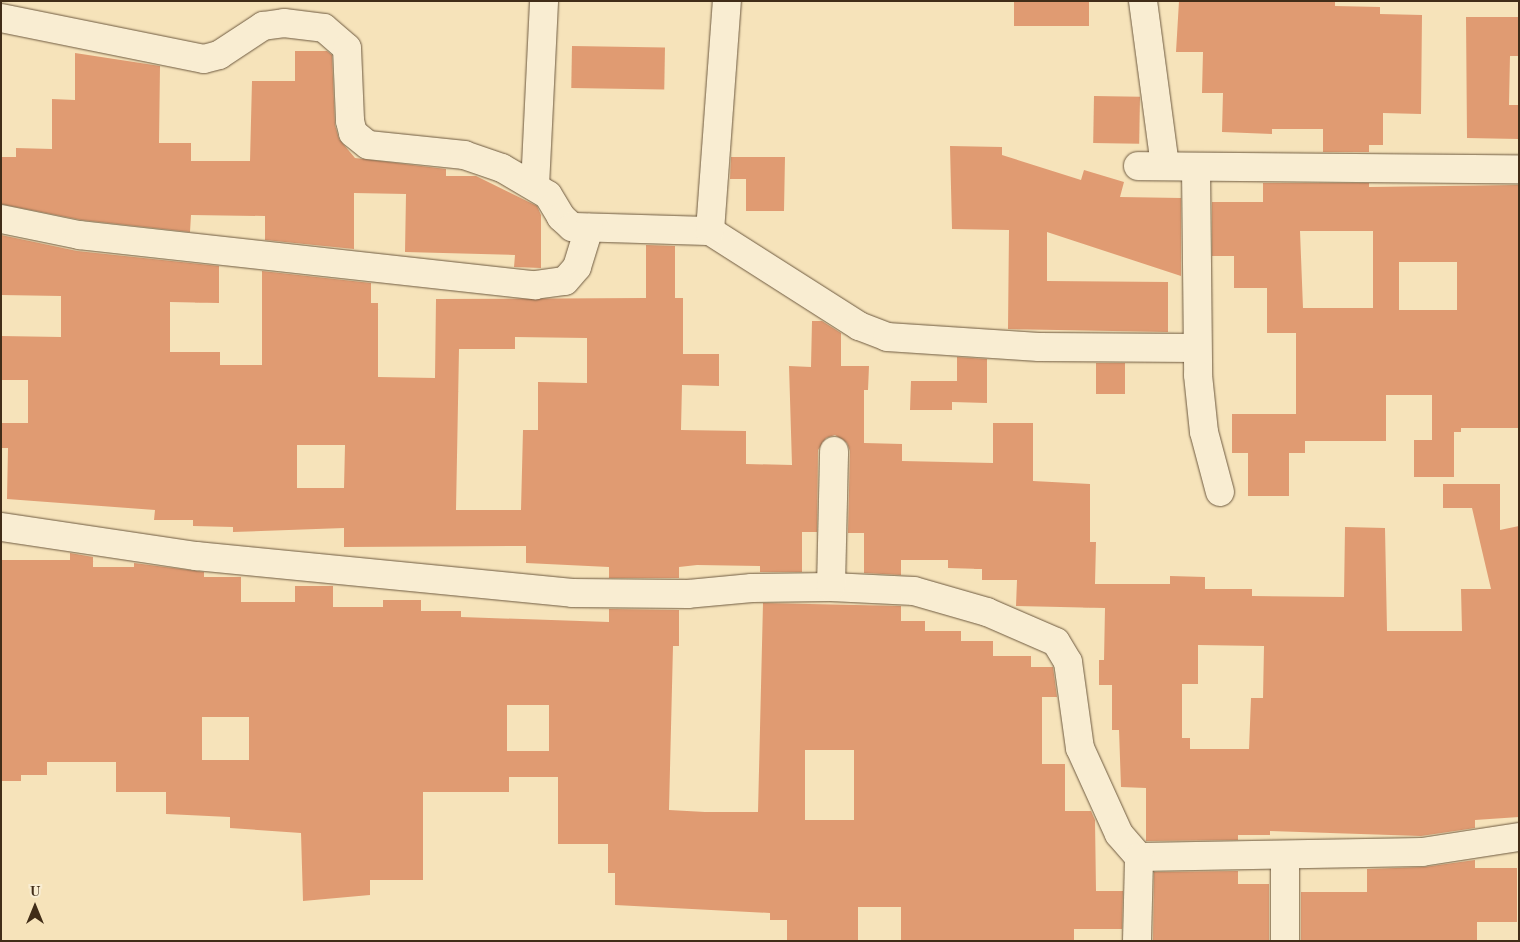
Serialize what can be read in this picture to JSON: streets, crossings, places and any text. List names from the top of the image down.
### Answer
{
  "north": "top"
}
